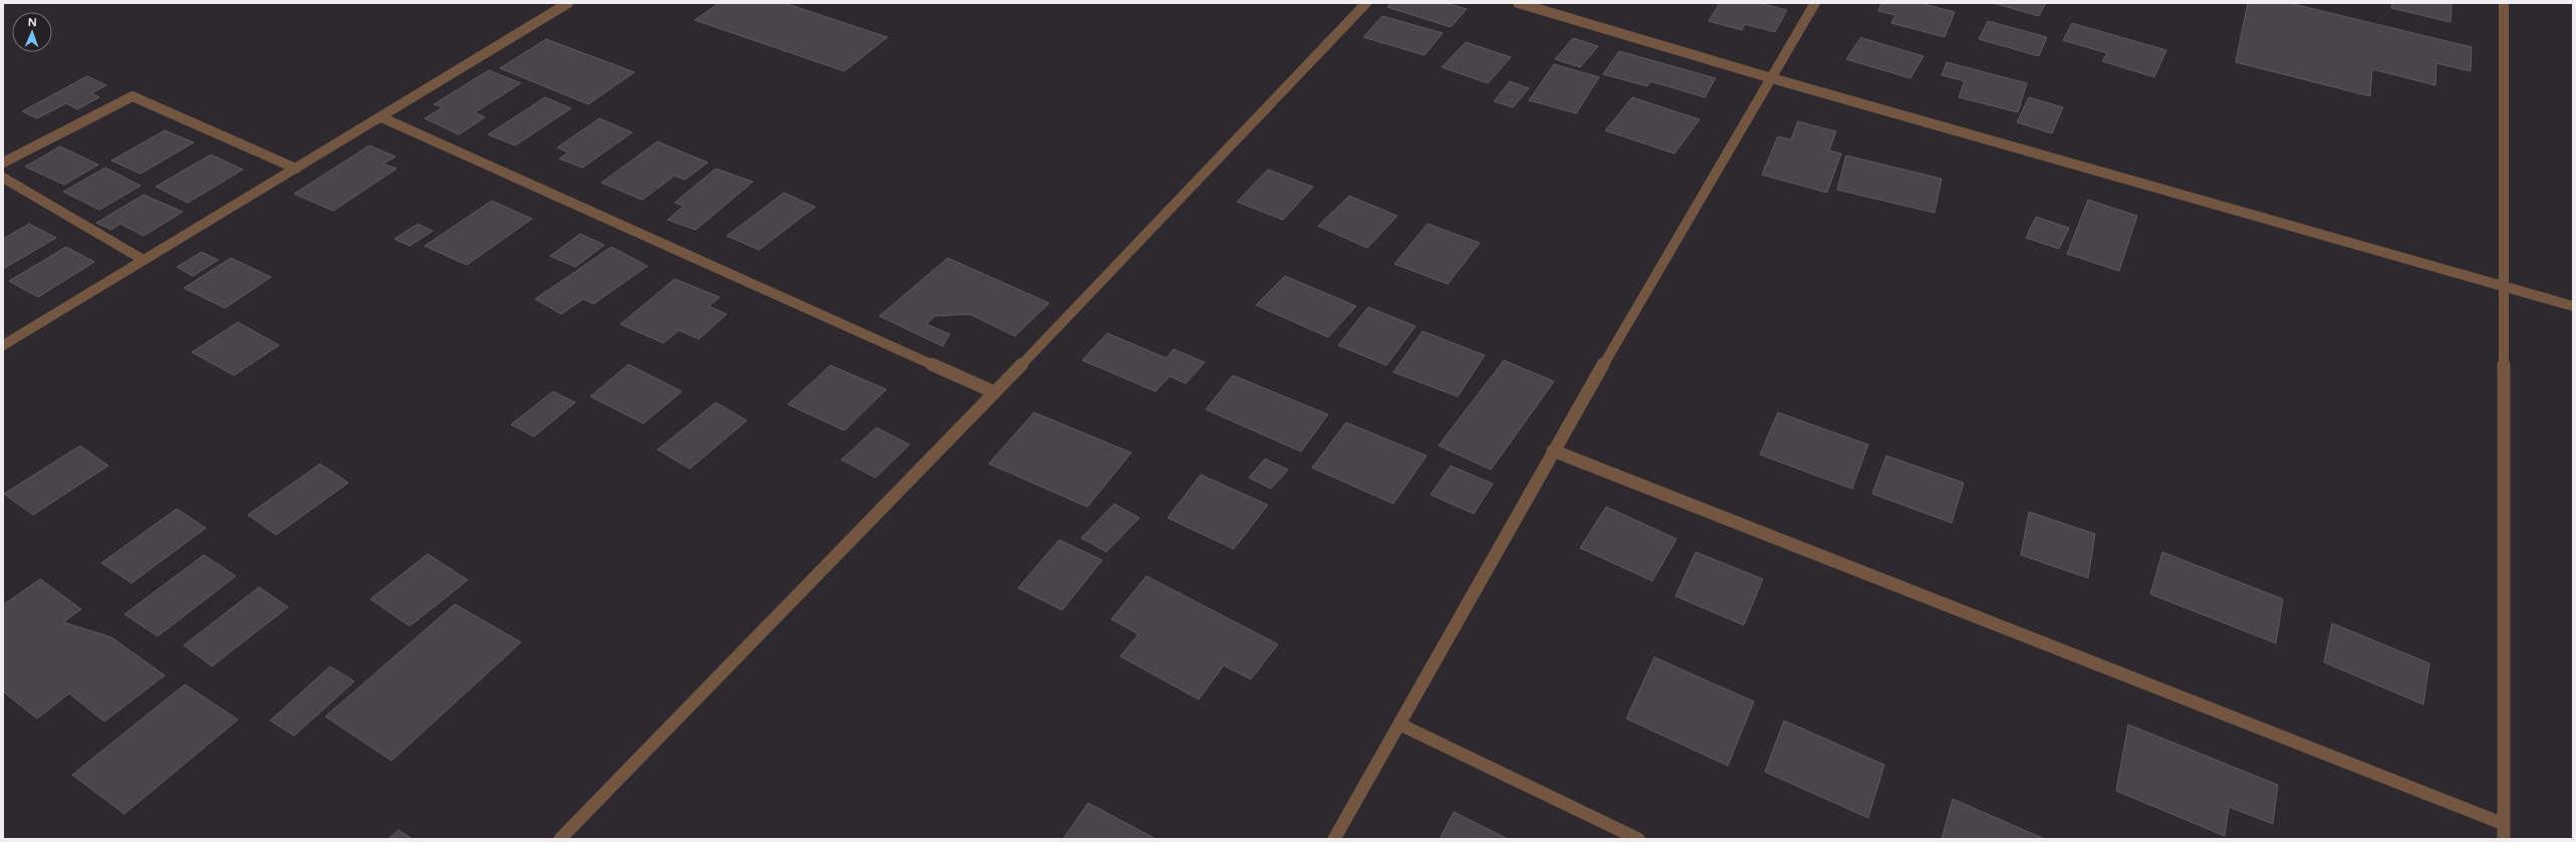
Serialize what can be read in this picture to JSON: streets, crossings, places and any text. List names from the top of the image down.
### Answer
{
  "north": "top"
}
